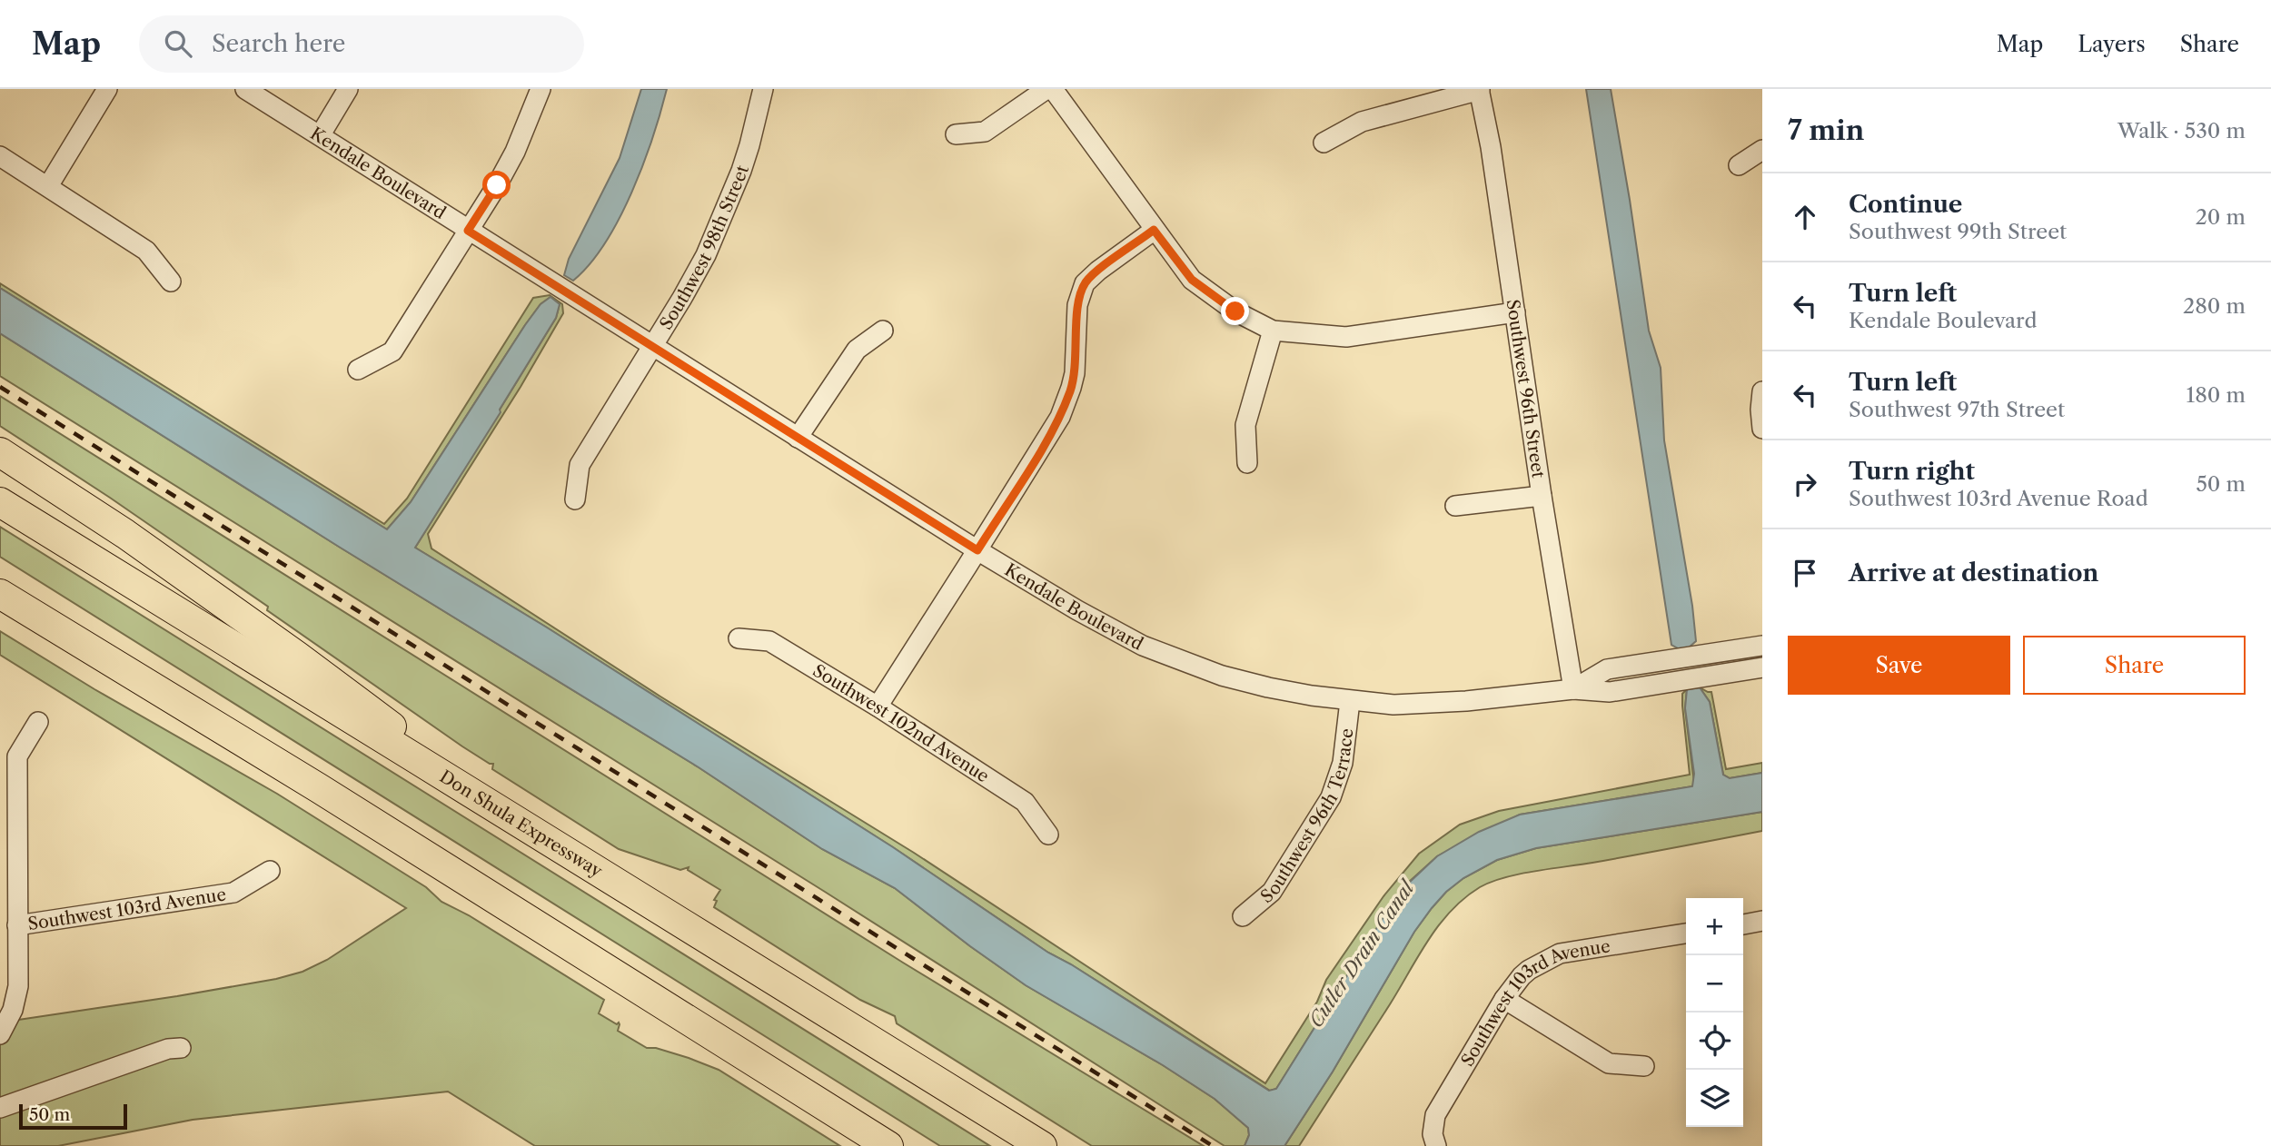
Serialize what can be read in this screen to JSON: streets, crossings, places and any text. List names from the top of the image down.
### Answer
{
  "streets": {
    "highway": ["Don Shula Expressway"],
    "street": [
      "Kendale Boulevard",
      "Southwest 98th Street",
      "Southwest 96th Street",
      "Southwest 102nd Avenue",
      "Southwest 96th Terrace",
      "Southwest 103rd Avenue"
    ]
  },
  "crossings": [
    ["Kendale Boulevard", "Southwest 98th Street"],
    ["Kendale Boulevard", "Southwest 96th Street"],
    ["Kendale Boulevard", "Southwest 96th Terrace"]
  ],
  "water": ["Cutler Drain Canal"],
  "scale_bar": "50 m",
  "page": {
    "header": "Map",
    "search": "Search here",
    "nav": ["Map", "Layers", "Share"],
    "heading": ["7 min", "Walk · 530 m"],
    "list": [
      ["Continue", "Southwest 99th Street", "20 m"],
      ["Turn left", "Kendale Boulevard", "280 m"],
      ["Turn left", "Southwest 97th Street", "180 m"],
      ["Turn right", "Southwest 103rd Avenue Road", "50 m"],
      "Arrive at destination"
    ],
    "buttons": ["Save", "Share"],
    "map_buttons": ["+", "−"],
    "scale": "50 m"
  }
}
